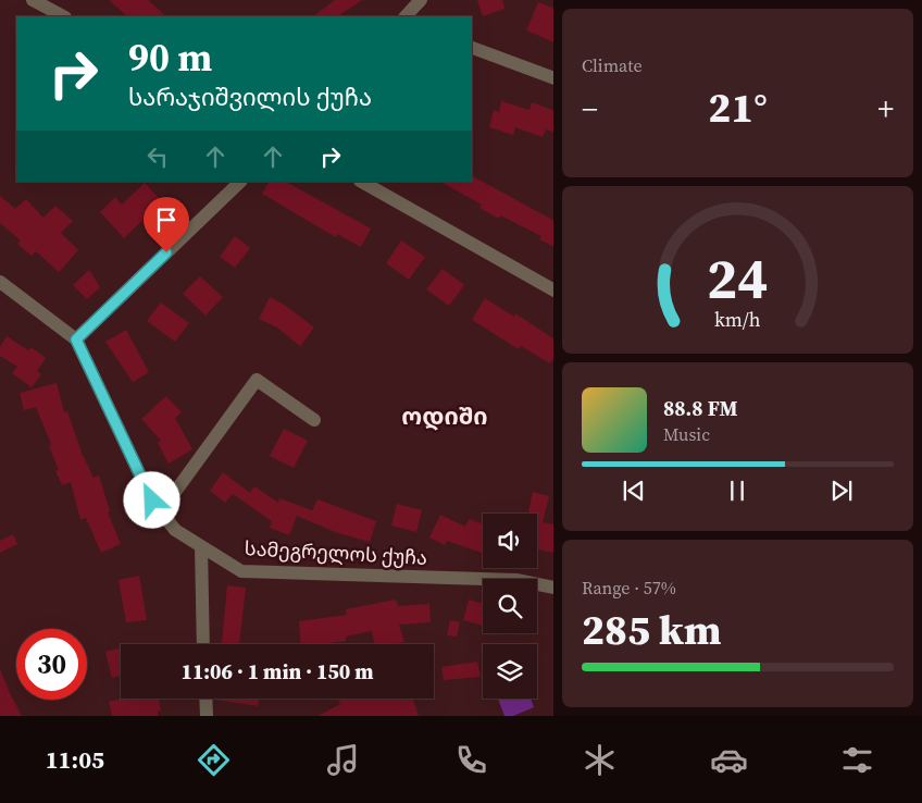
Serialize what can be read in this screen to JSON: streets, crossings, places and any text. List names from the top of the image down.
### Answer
{
  "streets": {
    "street": ["სამეგრელოს ქუჩა"]
  },
  "districts": ["ოდიში"],
  "page": {
    "tile": [
      "Climate",
      ["Range · 57%", "285 km"]
    ],
    "turn": ["90 m", "სარაჯიშვილის ქუჩა"],
    "heat": ["−", "21°", "+"],
    "song": ["88.8 FM", "Music"],
    "limit": "30",
    "trip": "11:06 · 1 min · 150 m",
    "tabs": "11:05",
    "gauge": ["24", "km/h"]
  }
}
